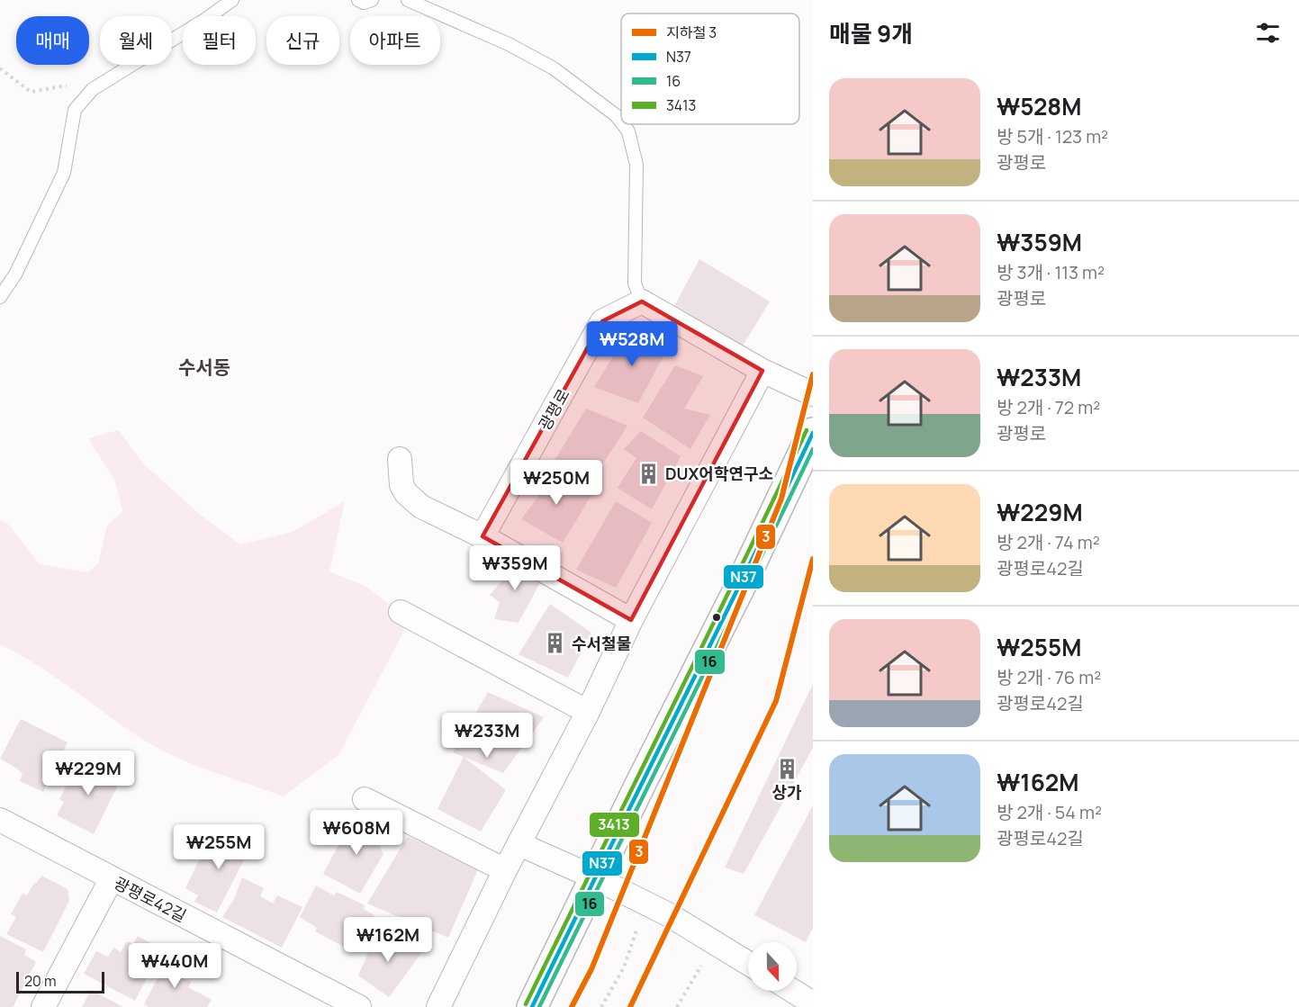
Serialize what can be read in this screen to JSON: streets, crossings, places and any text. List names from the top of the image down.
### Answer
{
  "streets": {
    "street": ["광평로", "광평로42길"]
  },
  "districts": ["수서동"],
  "places": {
    "building": ["DUX어학연구소", "수서철물", "상가"]
  },
  "lines": [
    "metro line 3",
    "transit line 3413",
    "transit line N37",
    "transit line 16"
  ],
  "legend": [
    "지하철 3",
    "N37",
    "16",
    "3413"
  ],
  "scale_bar": "20 m",
  "north": "bottom",
  "page": {
    "heading": "매물 9개",
    "chip": [
      "매매",
      "월세",
      "필터",
      "신규",
      "아파트"
    ],
    "list": [
      {
        "name": "₩528M",
        "note": "방 5개 · 123 m² · 광평로"
      },
      {
        "name": "₩359M",
        "note": "방 3개 · 113 m² · 광평로"
      },
      {
        "name": "₩233M",
        "note": "방 2개 · 72 m² · 광평로"
      },
      {
        "name": "₩229M",
        "note": "방 2개 · 74 m² · 광평로42길"
      },
      {
        "name": "₩255M",
        "note": "방 2개 · 76 m² · 광평로42길"
      },
      {
        "name": "₩162M",
        "note": "방 2개 · 54 m² · 광평로42길"
      }
    ],
    "price": [
      "₩528M",
      "₩250M",
      "₩359M",
      "₩233M",
      "₩229M",
      "₩608M",
      "₩255M",
      "₩162M",
      "₩440M"
    ],
    "scale": "20 m"
  }
}
